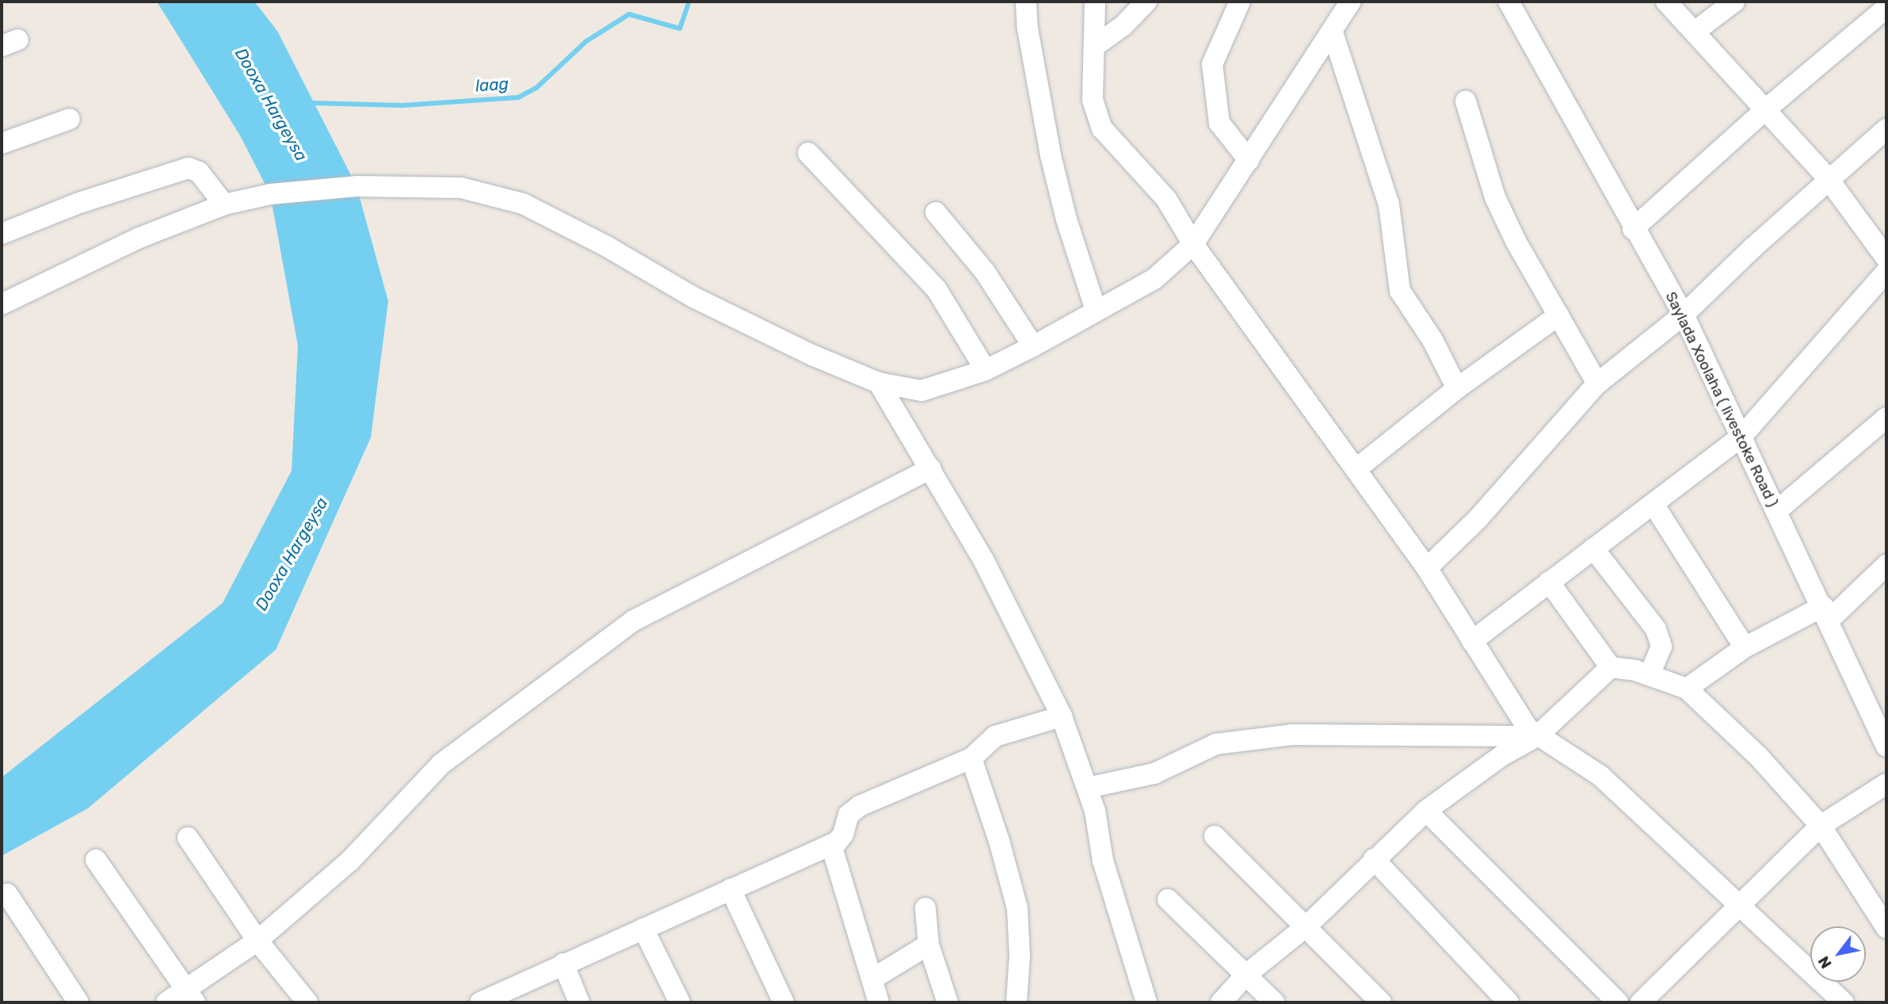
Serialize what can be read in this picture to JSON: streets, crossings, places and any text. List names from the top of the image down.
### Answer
{
  "streets": {
    "street": ["Saylada Xoolaha ( livestoke Road )"]
  },
  "water": ["laag", "Dooxa Hargeysa"],
  "north": "bottom left"
}
